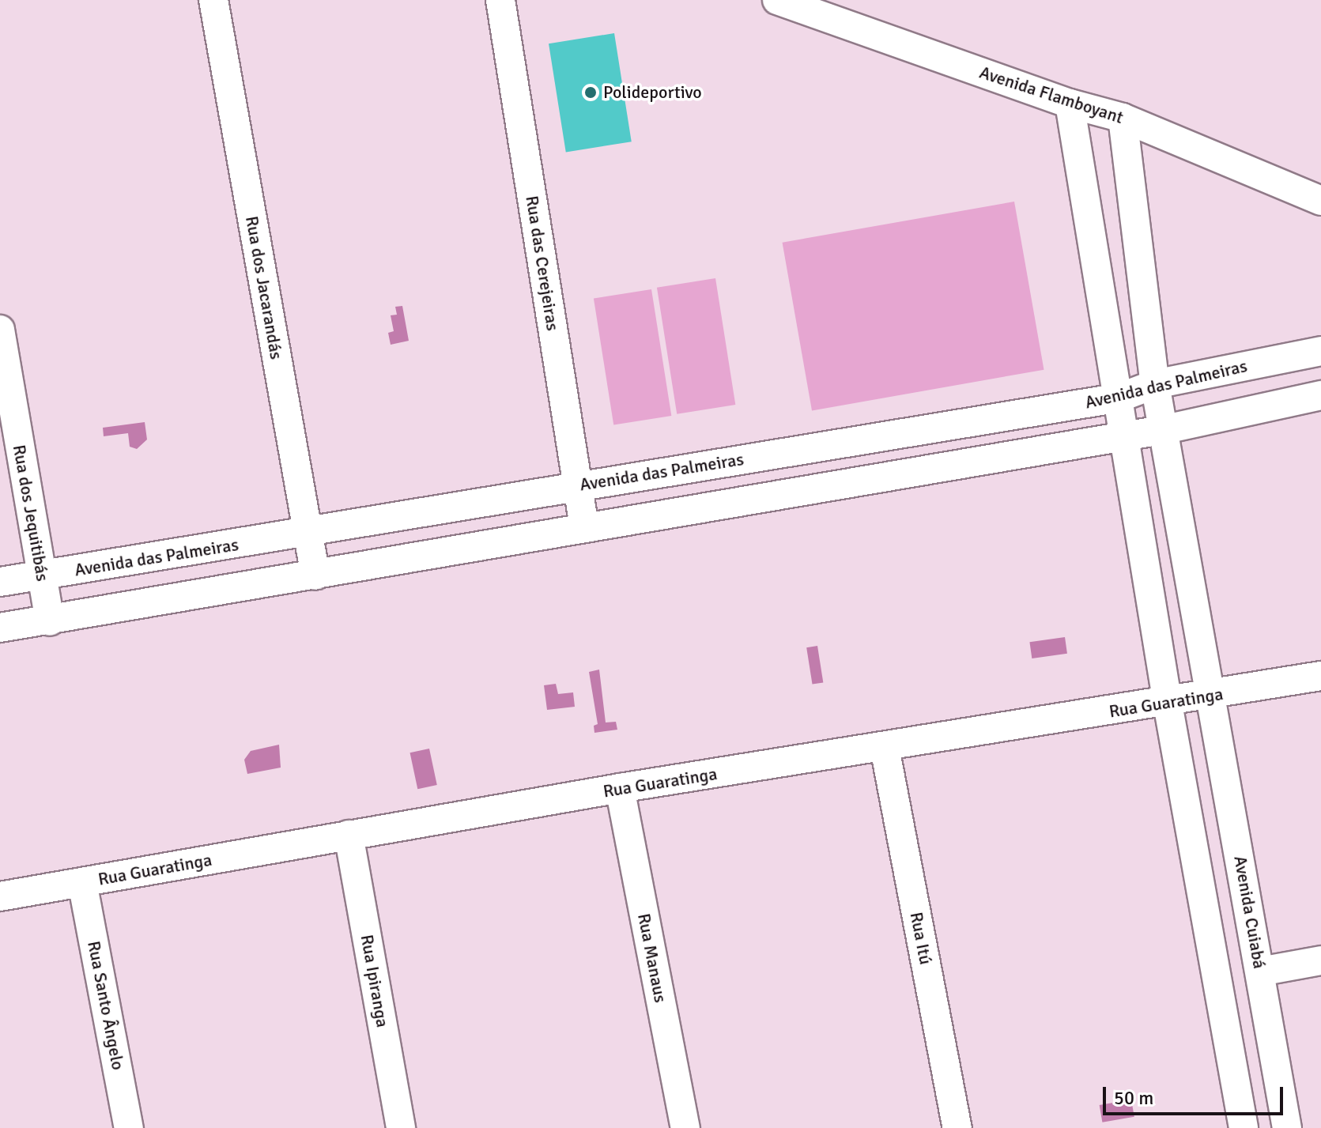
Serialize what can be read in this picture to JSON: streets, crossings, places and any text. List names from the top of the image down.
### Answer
{
  "streets": {
    "street": [
      "Avenida Flamboyant",
      "Rua das Cerejeiras",
      "Rua dos Jacarandás",
      "Avenida das Palmeiras",
      "Rua dos Jequitibás",
      "Rua Guaratinga",
      "Avenida Cuiabá",
      "Rua Itú",
      "Rua Manaus",
      "Rua Ipiranga",
      "Rua Santo Ângelo"
    ]
  },
  "crossings": [
    ["Avenida Flamboyant", "Avenida Cuiabá"],
    ["Rua das Cerejeiras", "Avenida das Palmeiras"],
    ["Rua dos Jacarandás", "Avenida das Palmeiras"],
    ["Avenida das Palmeiras", "Rua dos Jequitibás"],
    ["Avenida das Palmeiras", "Avenida Cuiabá"],
    ["Rua Guaratinga", "Avenida Cuiabá"],
    ["Rua Guaratinga", "Rua Itú"],
    ["Rua Guaratinga", "Rua Manaus"],
    ["Rua Guaratinga", "Rua Ipiranga"],
    ["Rua Guaratinga", "Rua Santo Ângelo"]
  ],
  "places": ["Polideportivo"],
  "scale_bar": "50 m"
}
